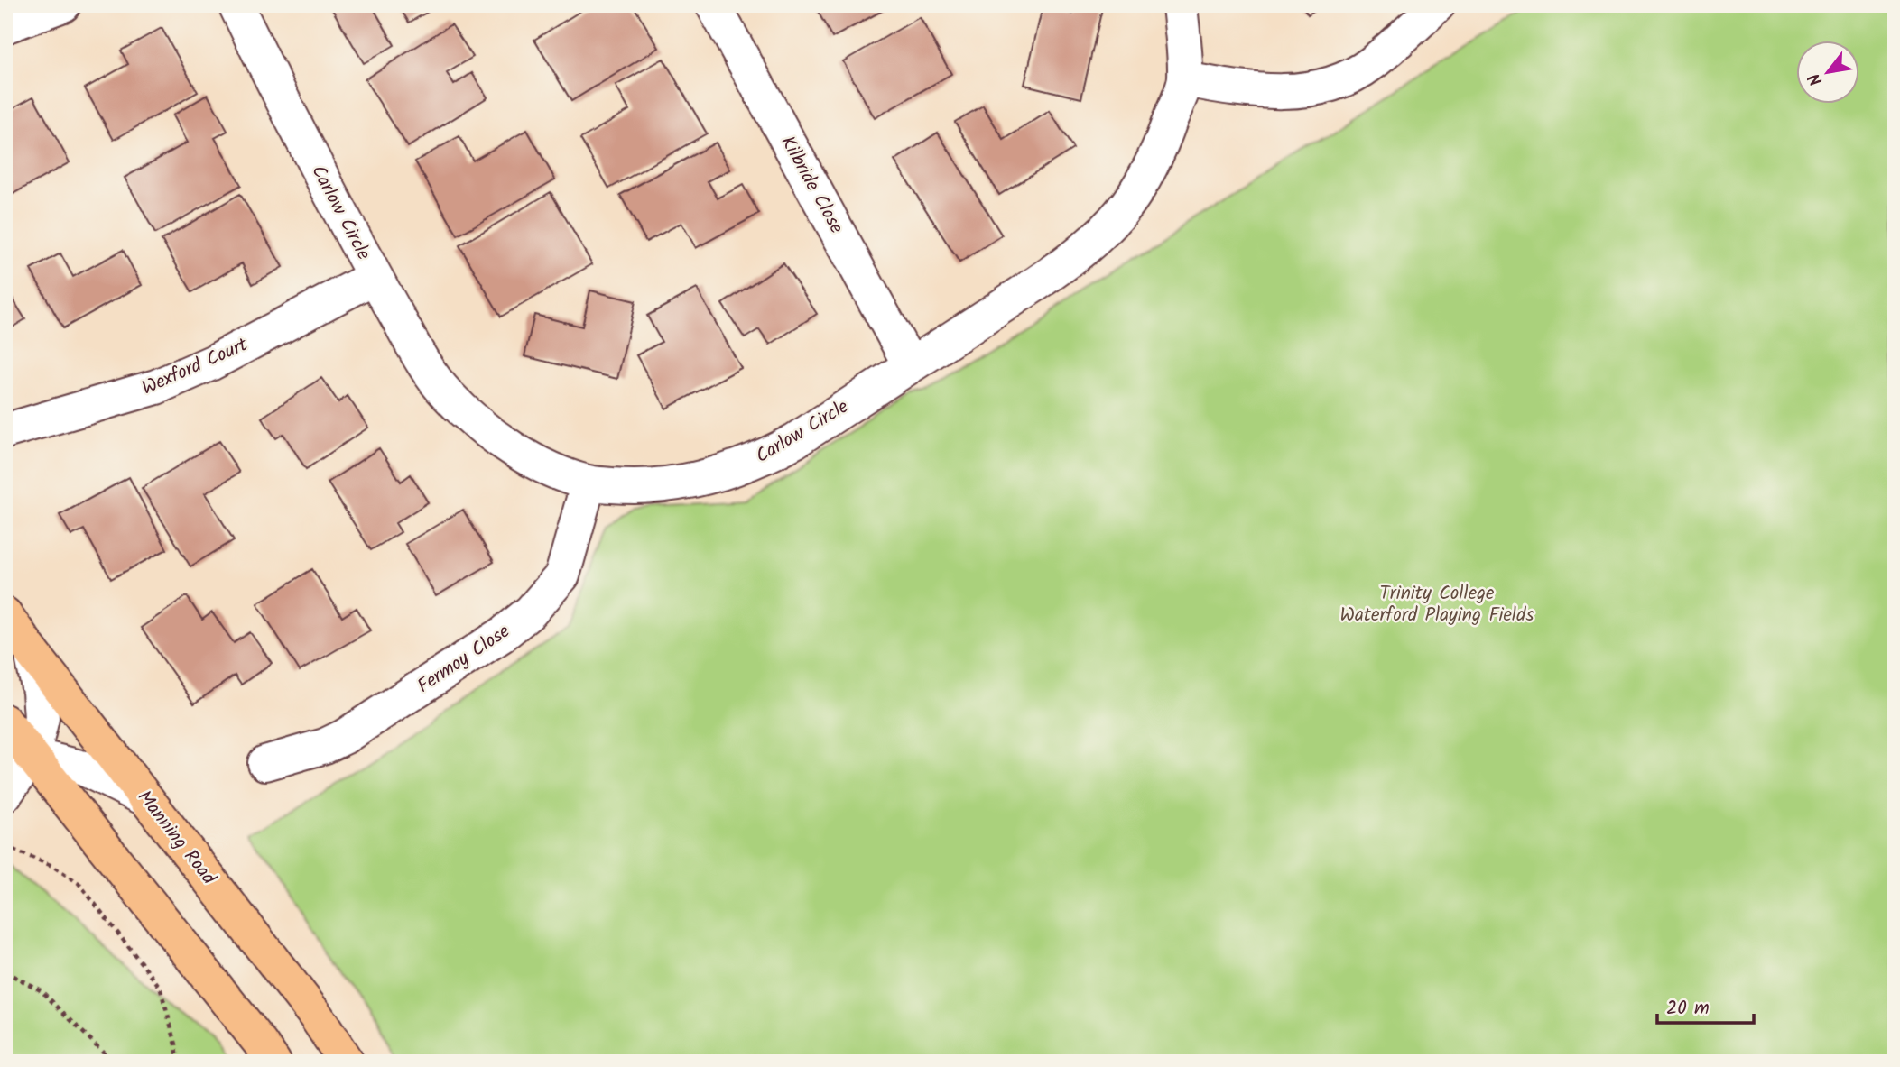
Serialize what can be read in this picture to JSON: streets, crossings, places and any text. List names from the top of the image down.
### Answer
{
  "streets": {
    "main road": ["Manning Road"],
    "street": [
      "Kilbride Close",
      "Carlow Circle",
      "Wexford Court",
      "Fermoy Close"
    ]
  },
  "crossings": [
    ["Kilbride Close", "Carlow Circle"],
    ["Carlow Circle", "Wexford Court"],
    ["Carlow Circle", "Fermoy Close"]
  ],
  "parks": ["Trinity College Waterford Playing Fields"],
  "scale_bar": "20 m",
  "north": "bottom left"
}
